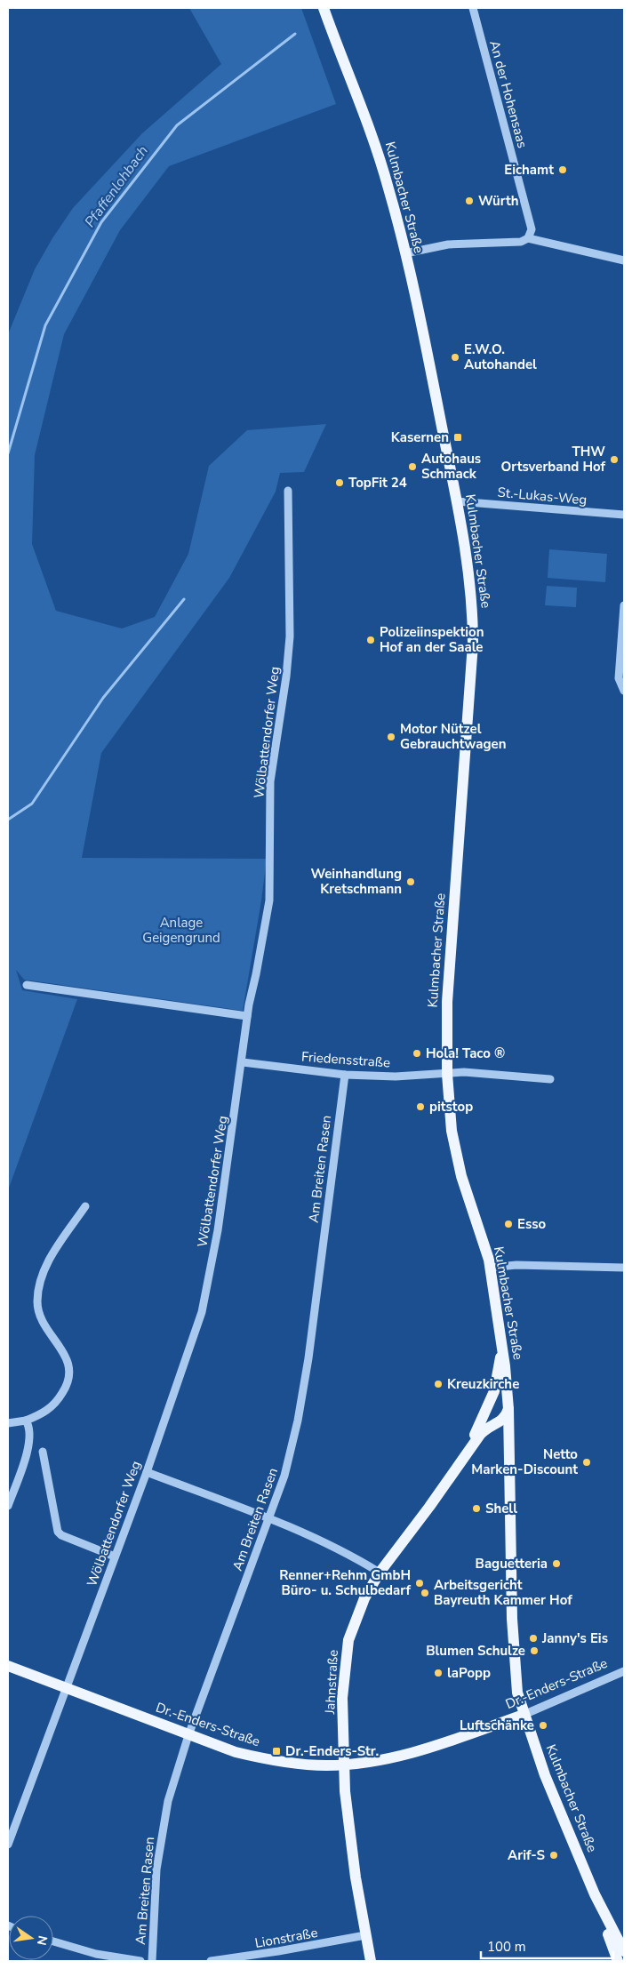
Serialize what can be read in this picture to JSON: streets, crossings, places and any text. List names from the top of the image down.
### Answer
{
  "streets": {
    "main road": ["Kulmbacher Straße", "Jahnstraße", "Dr.-Enders-Straße"],
    "street": [
      "An der Hohensaas",
      "St.-Lukas-Weg",
      "Wölbattendorfer Weg",
      "Friedensstraße",
      "Am Breiten Rasen",
      "Lionstraße"
    ]
  },
  "crossings": [
    ["Kulmbacher Straße", "St.-Lukas-Weg"],
    ["Kulmbacher Straße", "Friedensstraße"],
    ["Kulmbacher Straße", "Jahnstraße"],
    ["Kulmbacher Straße", "Dr.-Enders-Straße"],
    ["Wölbattendorfer Weg", "Friedensstraße"],
    ["Wölbattendorfer Weg", "Dr.-Enders-Straße"],
    ["Friedensstraße", "Am Breiten Rasen"],
    ["Am Breiten Rasen", "Dr.-Enders-Straße"],
    ["Jahnstraße", "Dr.-Enders-Straße"],
    ["Jahnstraße", "Lionstraße"]
  ],
  "water": ["Pfaffenlohbach"],
  "parks": ["Anlage Geigengrund"],
  "places": {
    "other": [
      "Eichamt",
      "Würth",
      "E.W.O. Autohandel",
      "THW Ortsverband Hof",
      "Autohaus Schmack",
      "TopFit 24",
      "Polizeiinspektion Hof an der Saale",
      "Motor Nützel Gebrauchtwagen",
      "Weinhandlung Kretschmann",
      "Hola! Taco ®",
      "pitstop",
      "Esso",
      "Kreuzkirche",
      "Netto Marken-Discount",
      "Shell",
      "Baguetteria",
      "Renner+Rehm GmbH Büro- u. Schulbedarf",
      "Arbeitsgericht Bayreuth Kammer Hof",
      "Janny's Eis",
      "Blumen Schulze",
      "laPopp",
      "Luftschänke",
      "Arif-S"
    ],
    "transit": ["Kasernen", "Dr.-Enders-Str."]
  },
  "scale_bar": "100 m",
  "north": "right"
}
